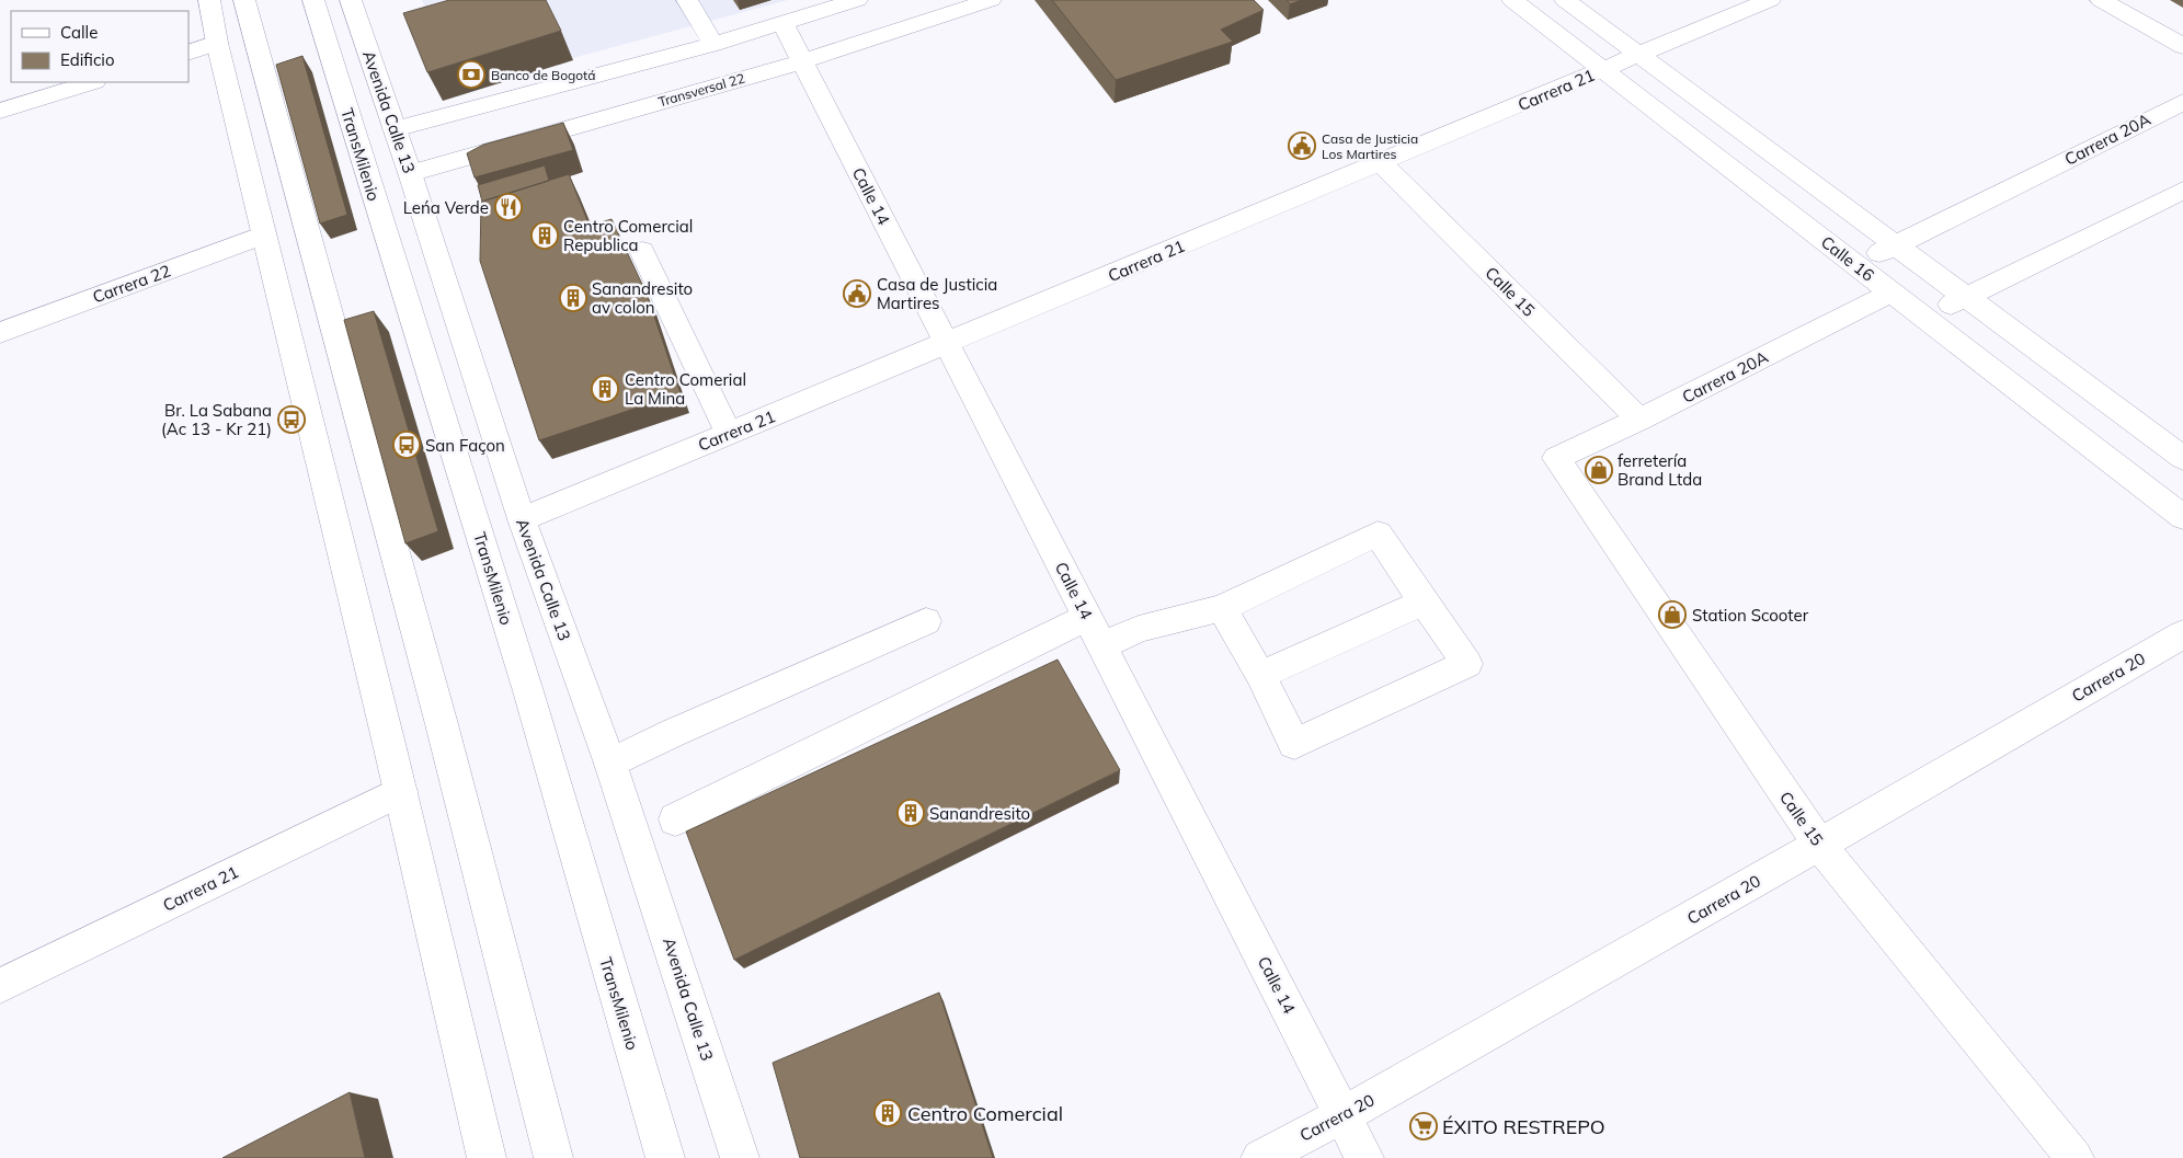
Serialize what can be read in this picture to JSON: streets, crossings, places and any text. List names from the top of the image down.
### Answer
{
  "streets": {
    "street": [
      "Transversal 22",
      "Carrera 21",
      "Avenida Calle 13",
      "Carrera 20A",
      "TransMilenio",
      "Calle 14",
      "Calle 16",
      "Carrera 22",
      "Calle 15",
      "Carrera 20"
    ]
  },
  "crossings": [
    ["Transversal 22", "Avenida Calle 13"],
    ["Transversal 22", "Calle 14"],
    ["Carrera 21", "Avenida Calle 13"],
    ["Carrera 21", "Calle 14"],
    ["Carrera 21", "Calle 16"],
    ["Carrera 21", "Calle 15"],
    ["Carrera 20A", "Calle 16"],
    ["Carrera 20A", "Calle 15"],
    ["Calle 14", "Carrera 20"],
    ["Calle 15", "Carrera 20"]
  ],
  "places": {
    "bank": ["Banco de Bogotá"],
    "public building": ["Casa de Justicia Los Martires", "Casa de Justicia Martires"],
    "restaurant": ["Leńa Verde"],
    "building": [
      "Centro Comercial Republica",
      "Sanandresito av colon",
      "Centro Comerial La Mina",
      "Sanandresito",
      "Centro Comercial"
    ],
    "bus stop": ["Br. La Sabana (Ac 13 - Kr 21)", "San Façon"],
    "shop": ["ferretería Brand Ltda", "Station Scooter"],
    "supermarket": ["ÉXITO RESTREPO"]
  },
  "legend": ["Calle", "Edificio"]
}
